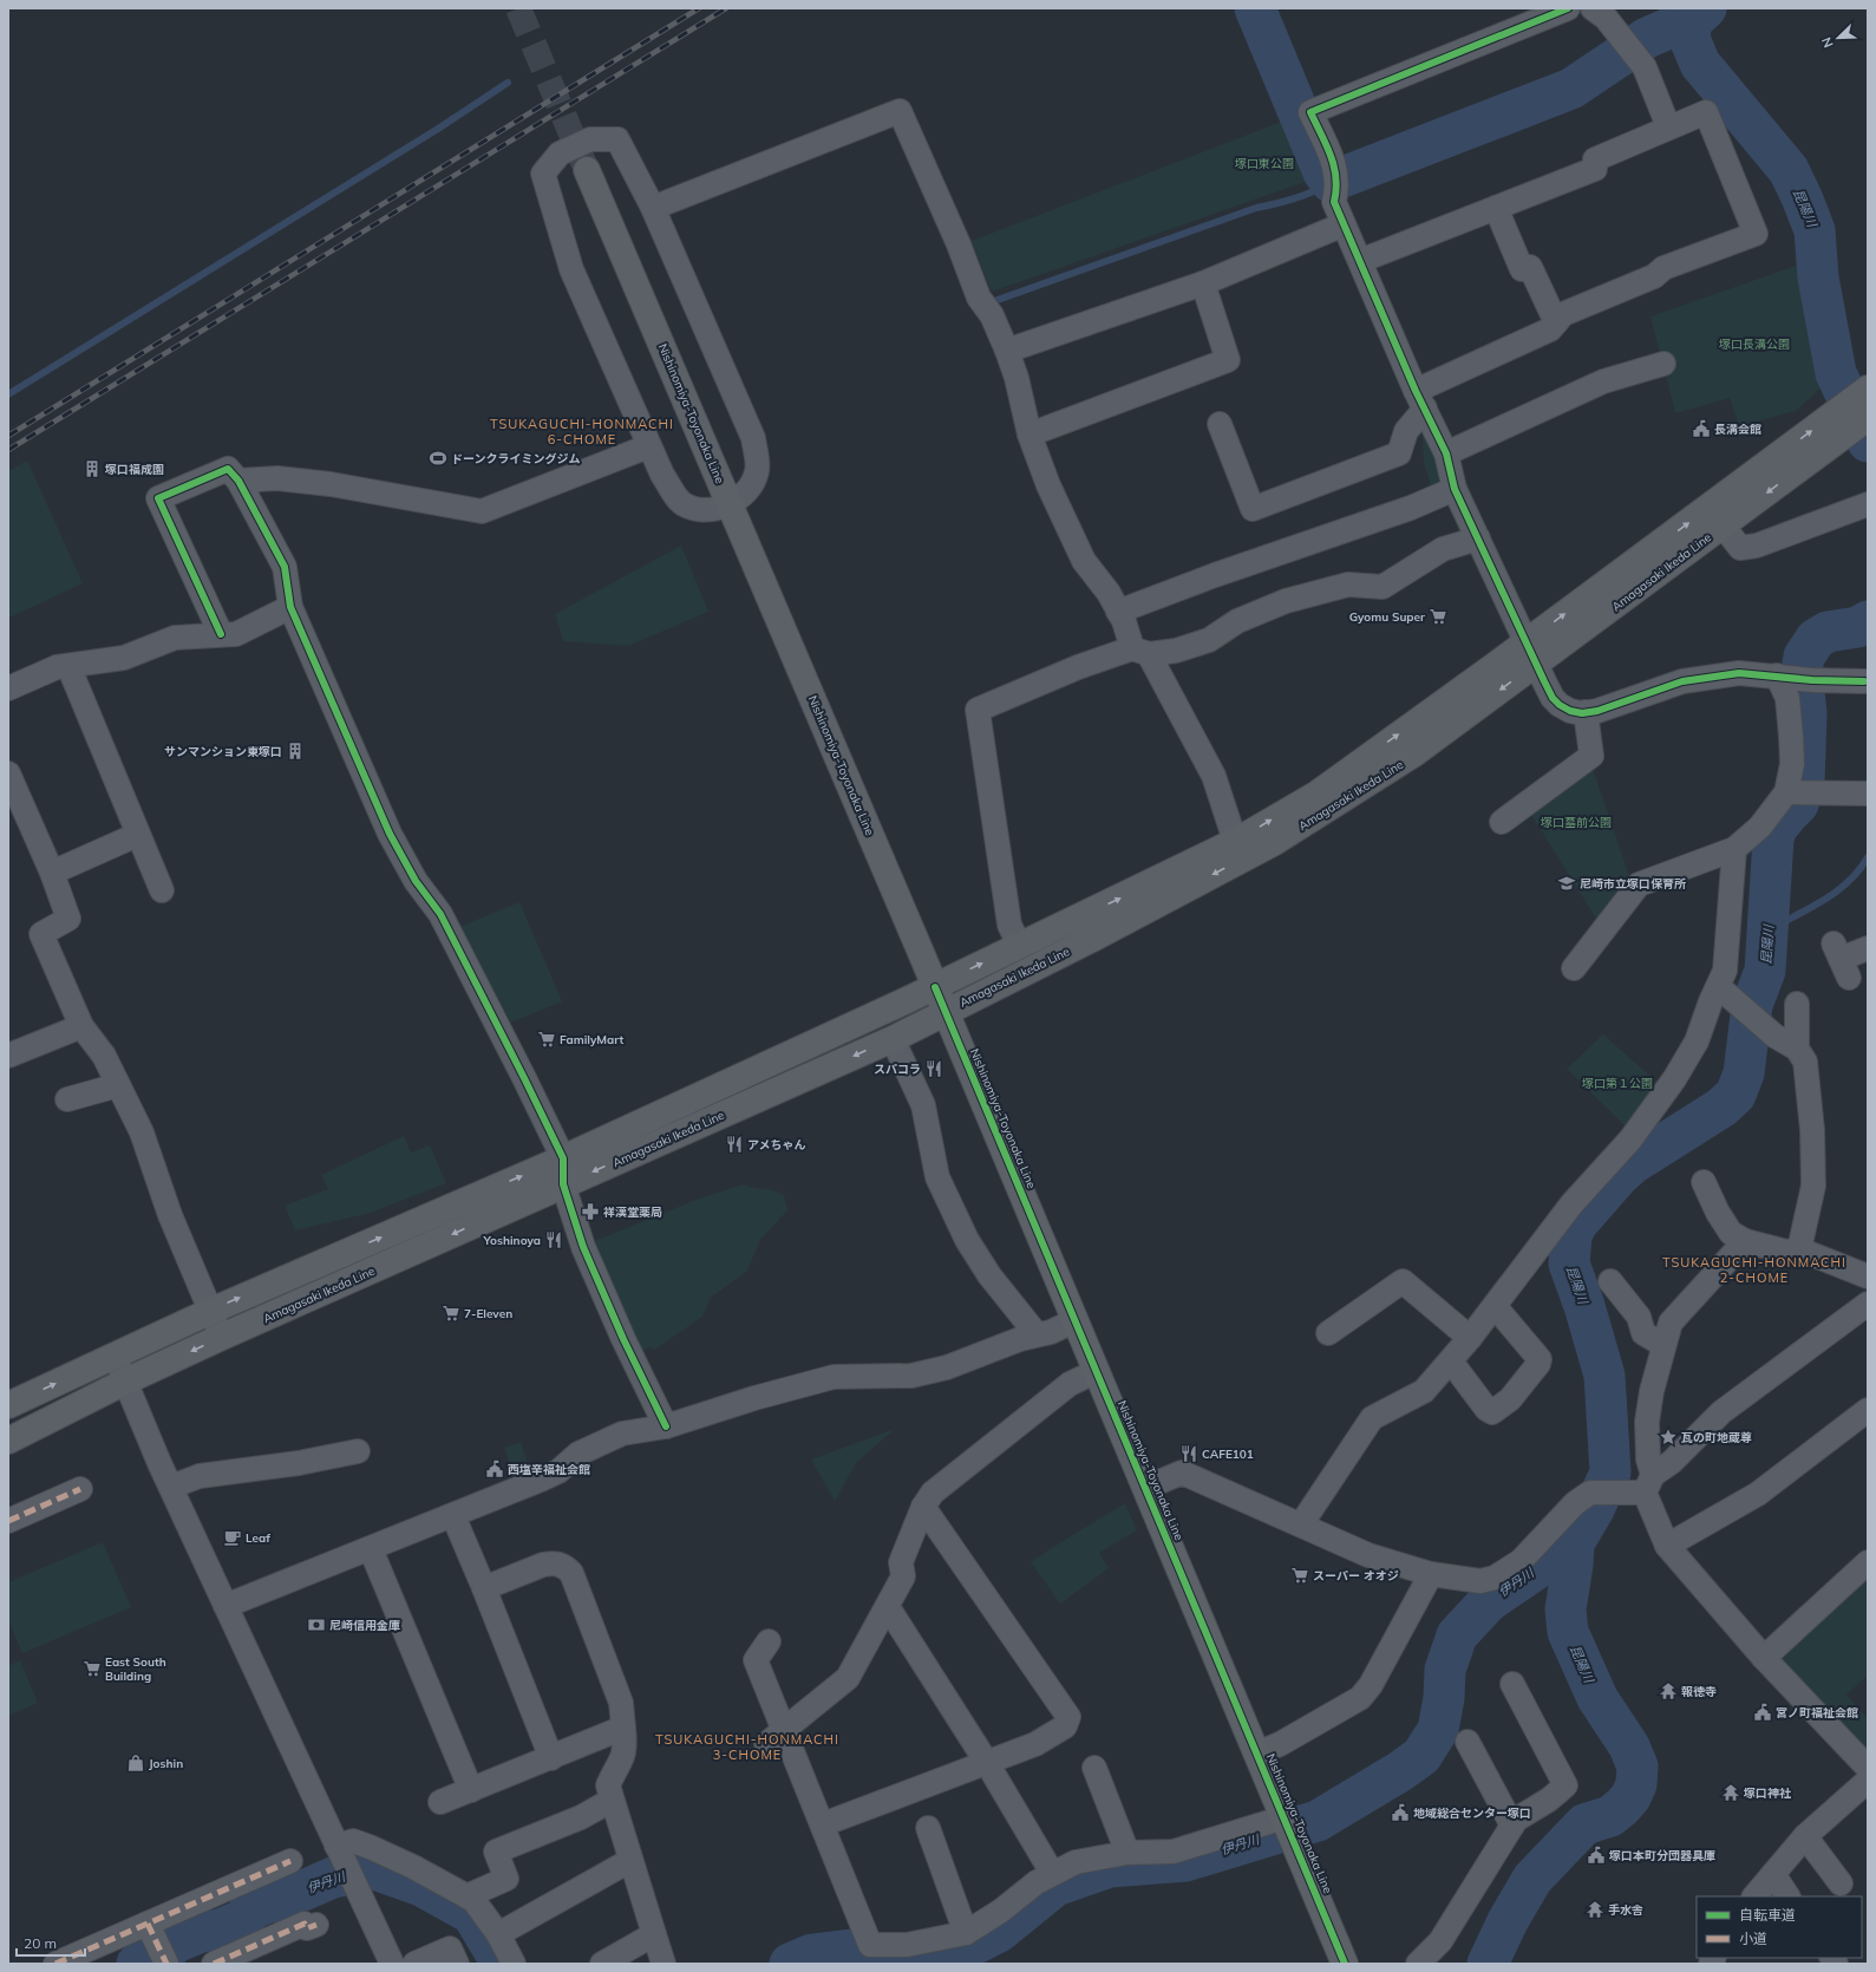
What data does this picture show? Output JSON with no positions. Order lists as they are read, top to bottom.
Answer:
{
  "streets": {
    "main road": ["Nishinomiya-Toyonaka Line", "Amagasaki Ikeda Line"]
  },
  "crossings": [
    ["Nishinomiya-Toyonaka Line", "Amagasaki Ikeda Line"]
  ],
  "districts": ["TSUKAGUCHI-HONMACHI 6-CHOME", "TSUKAGUCHI-HONMACHI 2-CHOME", "TSUKAGUCHI-HONMACHI 3-CHOME"],
  "water": ["昆陽川", "伊丹川"],
  "parks": [
    "塚口東公園",
    "塚口長溝公園",
    "塚口墓前公園",
    "塚口第１公園"
  ],
  "places": {
    "public building": [
      "長溝会館",
      "西塩辛福祉会館",
      "宮ノ町福祉会館",
      "地域総合センター塚口",
      "塚口本町分団器具庫"
    ],
    "sports": ["ドーンクライミングジム"],
    "building": ["塚口福成園", "サンマンション東塚口"],
    "supermarket": [
      "Gyomu Super",
      "FamilyMart",
      "7-Eleven",
      "スーパー オオジ",
      "East South Building"
    ],
    "school or university": ["尼崎市立塚口保育所"],
    "restaurant": [
      "スパコラ",
      "アメちゃん",
      "Yoshinoya",
      "CAFE101"
    ],
    "pharmacy": ["祥漢堂薬局"],
    "place": ["瓦の町地蔵尊"],
    "cafe": ["Leaf"],
    "bank": ["尼崎信用金庫"],
    "temple": ["報徳寺", "塚口神社", "手水舎"],
    "shop": ["Joshin"]
  },
  "legend": ["自転車道", "小道"],
  "scale_bar": "20 m",
  "north": "bottom left"
}
